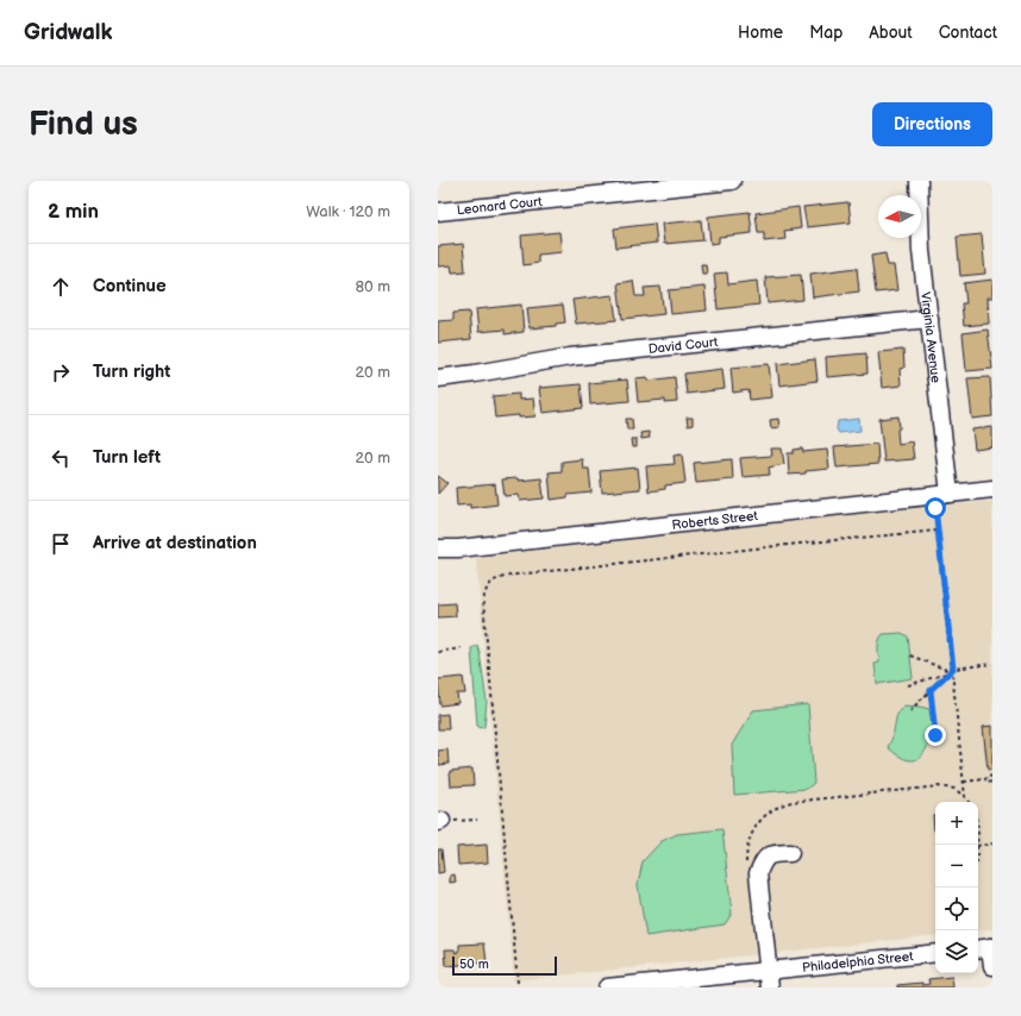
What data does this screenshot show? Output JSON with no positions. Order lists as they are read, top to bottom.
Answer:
{
  "streets": {
    "street": [
      "Leonard Court",
      "Virginia Avenue",
      "David Court",
      "Roberts Street",
      "Philadelphia Street"
    ]
  },
  "crossings": [
    ["Virginia Avenue", "David Court"],
    ["Virginia Avenue", "Roberts Street"]
  ],
  "scale_bar": "50 m",
  "north": "left",
  "page": {
    "header": "Gridwalk",
    "nav": [
      "Home",
      "Map",
      "About",
      "Contact"
    ],
    "buttons": "Directions",
    "title": "Find us",
    "heading": ["2 min", "Walk · 120 m"],
    "list": [
      ["Continue", "80 m"],
      ["Turn right", "20 m"],
      ["Turn left", "20 m"],
      "Arrive at destination"
    ],
    "map_buttons": ["+", "−"],
    "scale": "50 m"
  }
}
